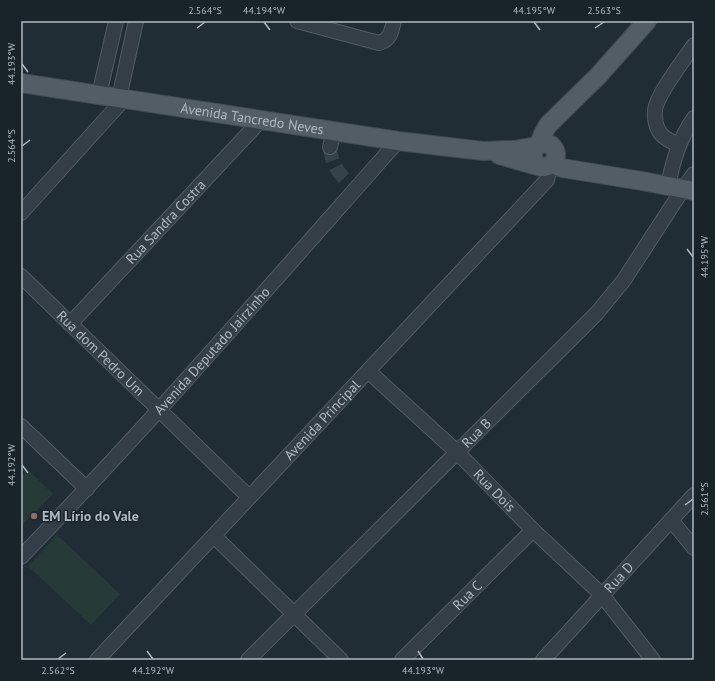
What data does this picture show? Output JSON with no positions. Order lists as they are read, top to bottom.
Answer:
{
  "streets": {
    "main road": ["Avenida Tancredo Neves"],
    "street": [
      "Rua Sandra Costra",
      "Avenida Deputado Jairzinho",
      "Rua dom Pedro Um",
      "Avenida Principal",
      "Rua B",
      "Rua Dois",
      "Rua D",
      "Rua C"
    ]
  },
  "crossings": [
    ["Avenida Tancredo Neves", "Rua Sandra Costra"],
    ["Avenida Tancredo Neves", "Avenida Deputado Jairzinho"],
    ["Avenida Tancredo Neves", "Avenida Principal"],
    ["Avenida Tancredo Neves", "Rua B"],
    ["Rua Sandra Costra", "Rua dom Pedro Um"],
    ["Avenida Deputado Jairzinho", "Rua dom Pedro Um"],
    ["Rua dom Pedro Um", "Avenida Principal"],
    ["Avenida Principal", "Rua Dois"],
    ["Rua B", "Rua Dois"],
    ["Rua Dois", "Rua D"],
    ["Rua Dois", "Rua C"]
  ],
  "places": ["EM Lírio do Vale"],
  "coordinates": [
    "2.564°S",
    "44.194°W",
    "44.195°W",
    "2.563°S",
    "44.193°W",
    "44.192°W",
    "2.561°S",
    "2.562°S"
  ]
}
